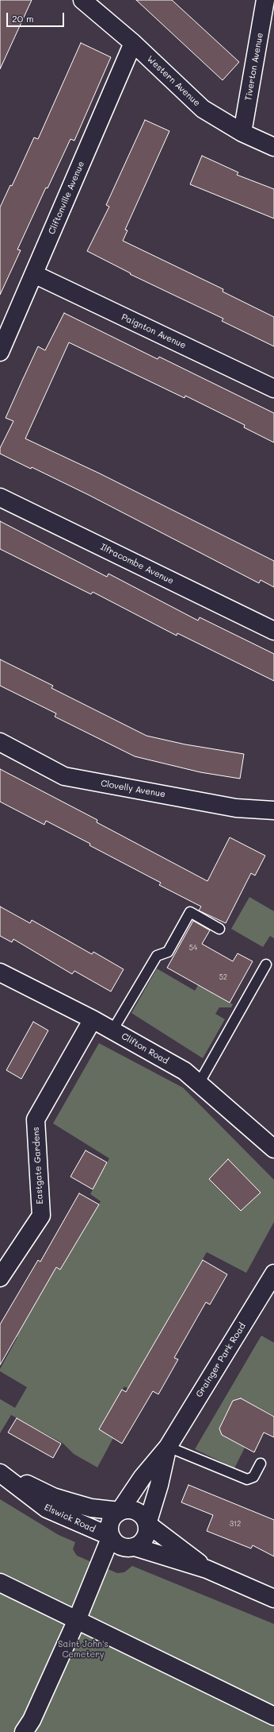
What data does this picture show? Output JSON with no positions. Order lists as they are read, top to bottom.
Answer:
{
  "streets": {
    "street": [
      "Tiverton Avenue",
      "Western Avenue",
      "Cliftonville Avenue",
      "Paignton Avenue",
      "Ilfracombe Avenue",
      "Clovelly Avenue",
      "Clifton Road",
      "Eastgate Gardens",
      "Grainger Park Road",
      "Elswick Road"
    ]
  },
  "crossings": [
    ["Tiverton Avenue", "Western Avenue"],
    ["Western Avenue", "Cliftonville Avenue"],
    ["Cliftonville Avenue", "Paignton Avenue"],
    ["Clifton Road", "Eastgate Gardens"],
    ["Grainger Park Road", "Elswick Road"]
  ],
  "parks": ["Saint John's Cemetery"],
  "house_numbers": ["54", "52", "312"],
  "scale_bar": "20 m"
}
